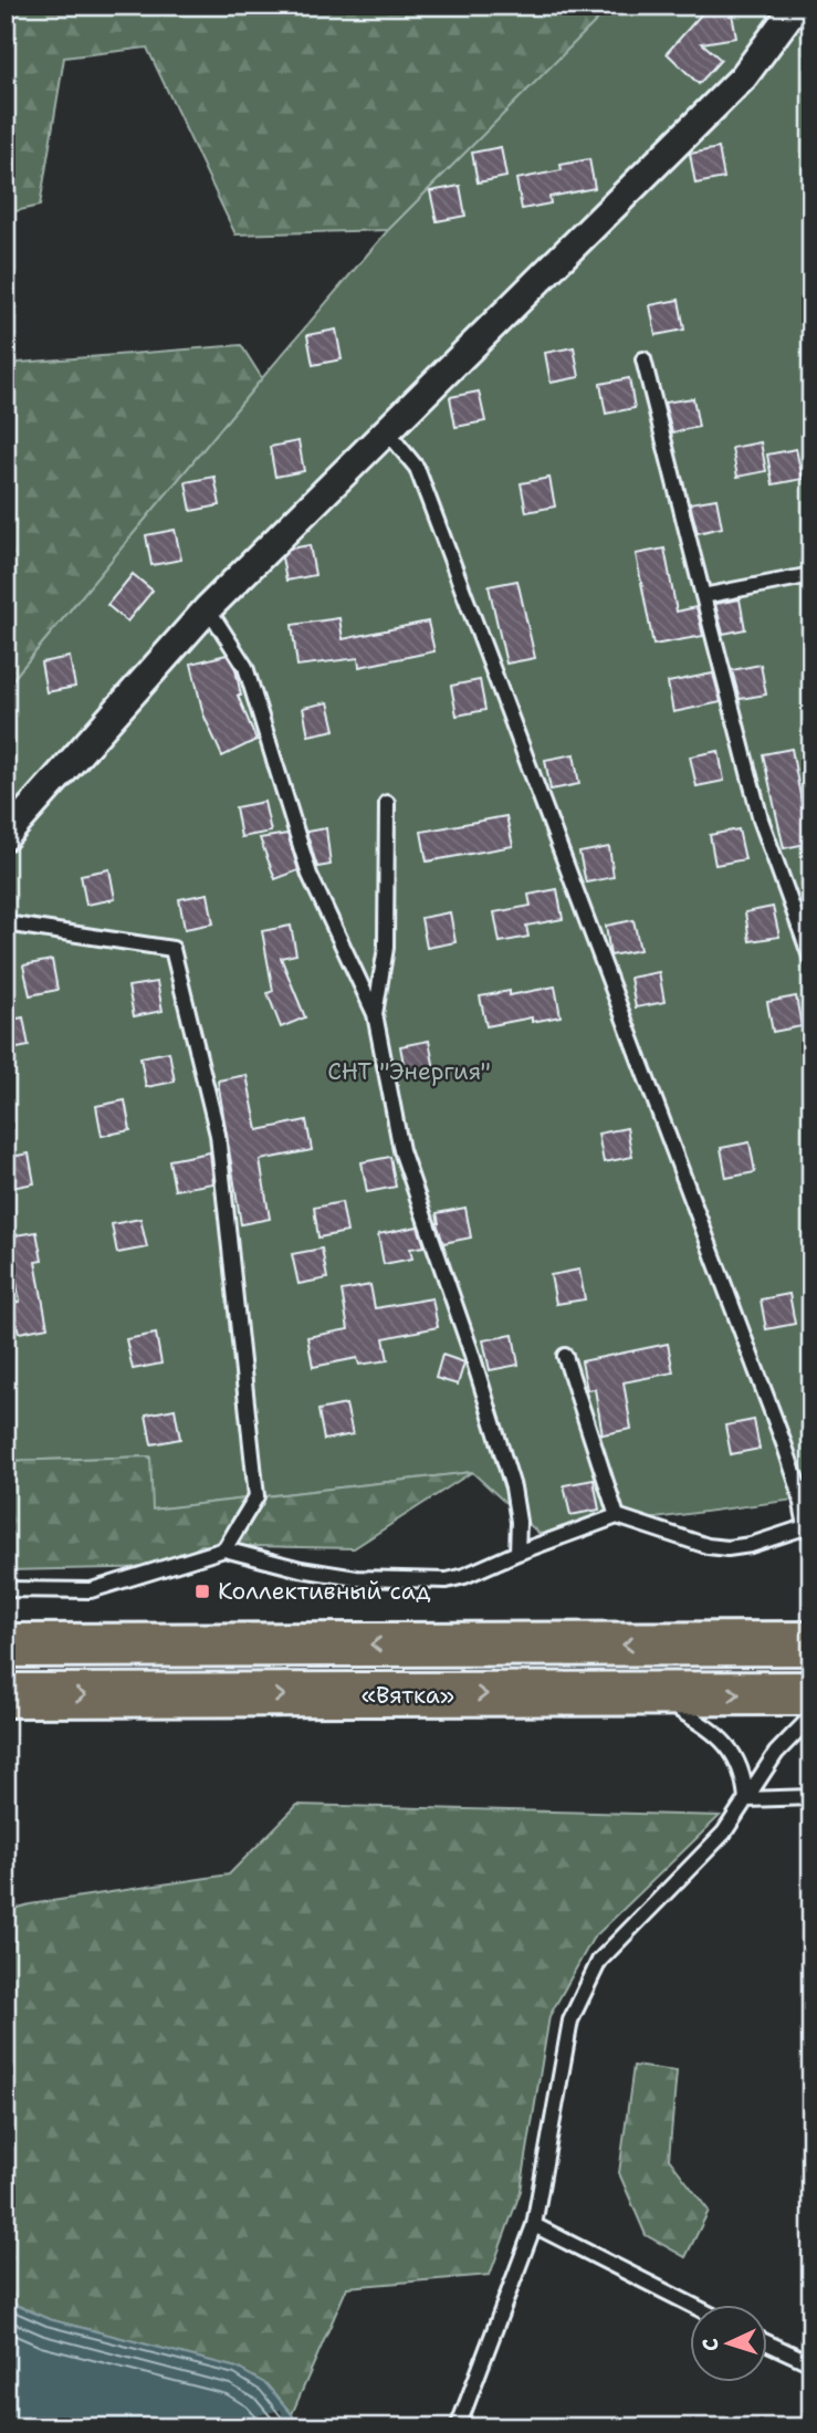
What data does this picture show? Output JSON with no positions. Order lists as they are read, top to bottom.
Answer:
{
  "streets": {
    "highway": ["«Вятка»"]
  },
  "parks": ["СНТ \"Энергия\""],
  "places": {
    "transit": ["Коллективный сад"]
  },
  "north": "left"
}
